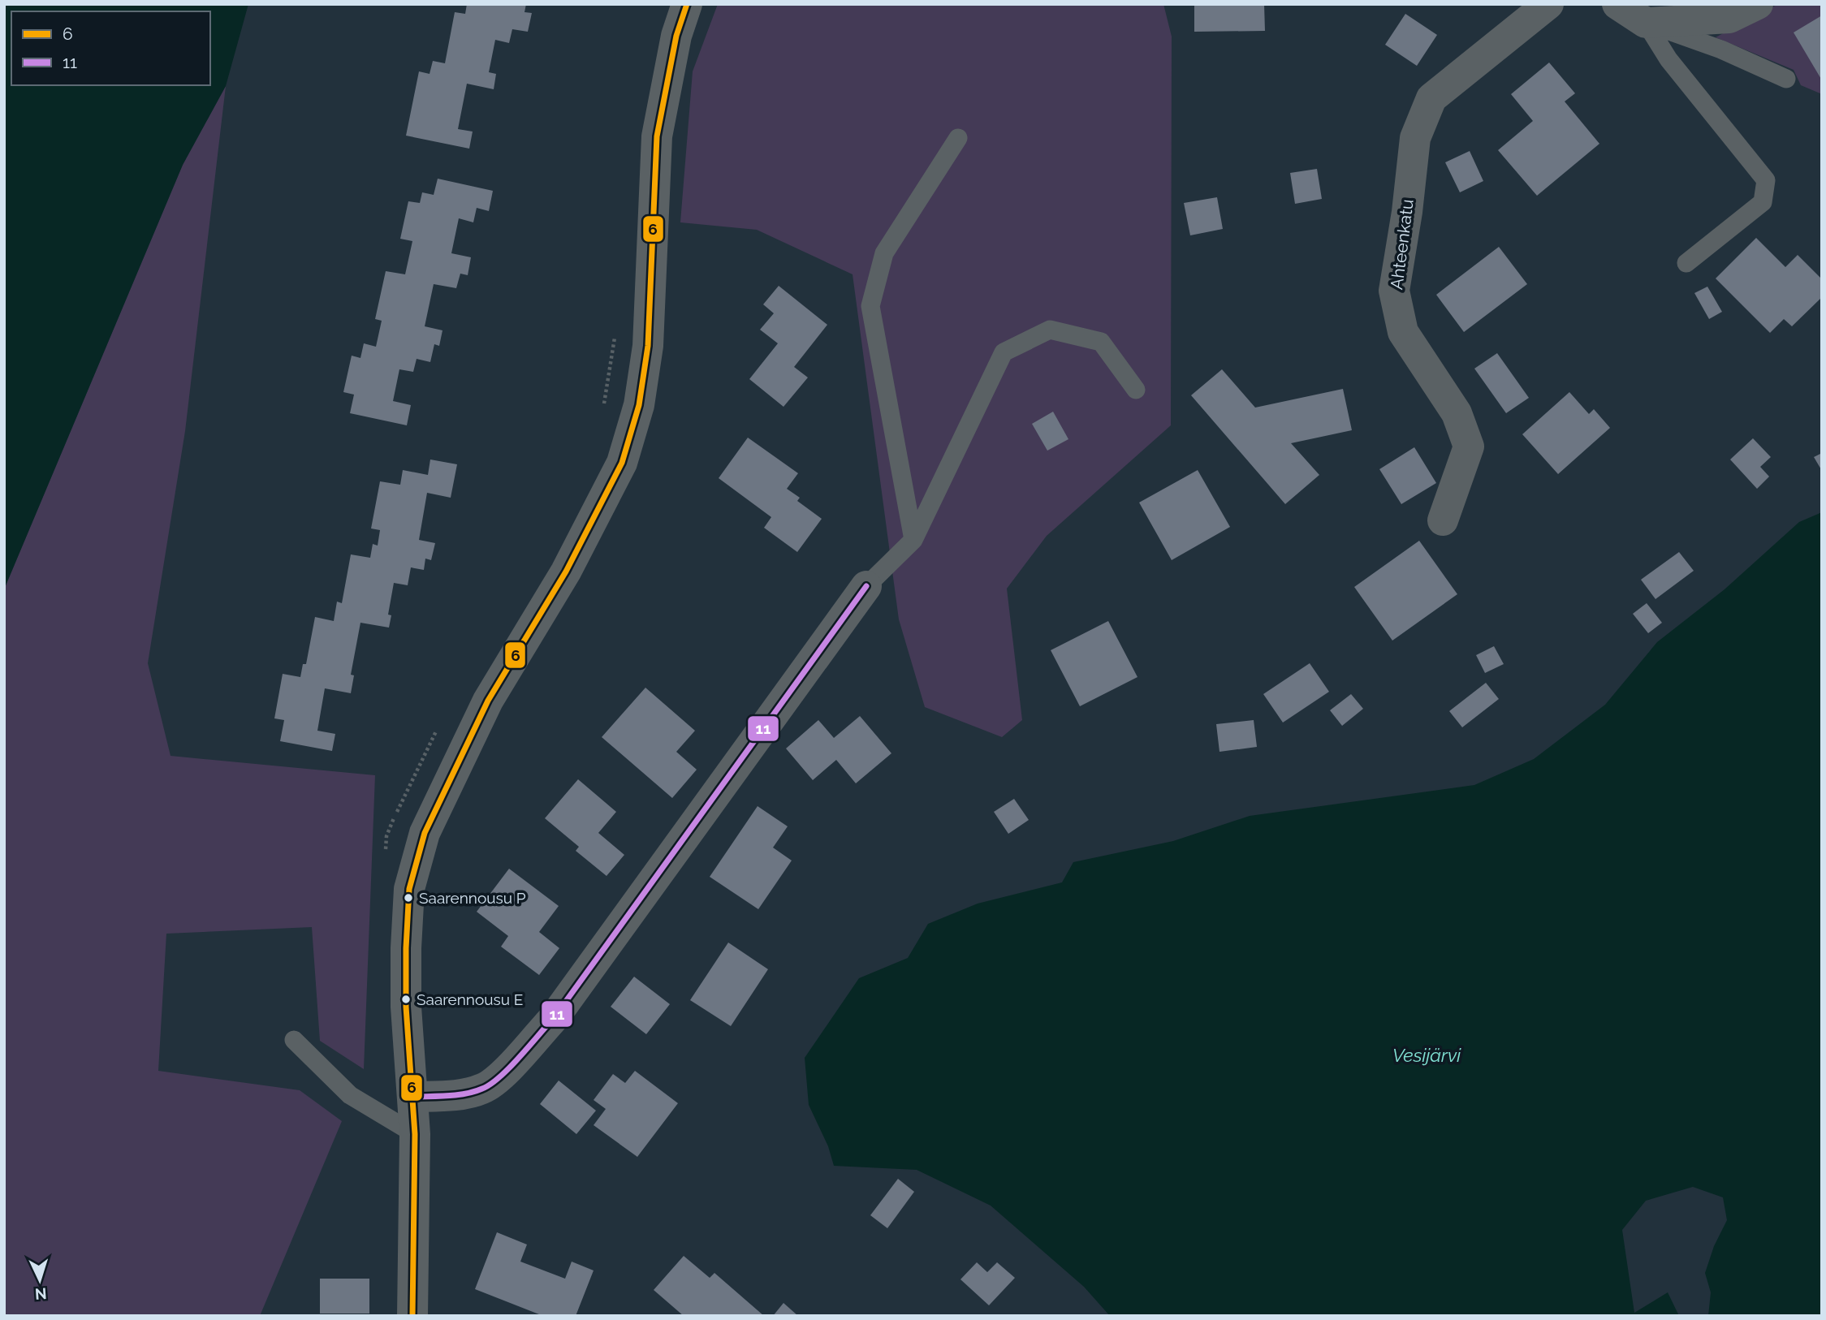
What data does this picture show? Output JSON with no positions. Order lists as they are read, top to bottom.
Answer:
{
  "streets": {
    "street": ["Ahteenkatu"]
  },
  "water": ["Vesijärvi"],
  "places": ["Saarennousu P", "Saarennousu E"],
  "lines": ["transit line 6", "transit line 11"],
  "legend": ["6", "11"],
  "north": "bottom"
}
